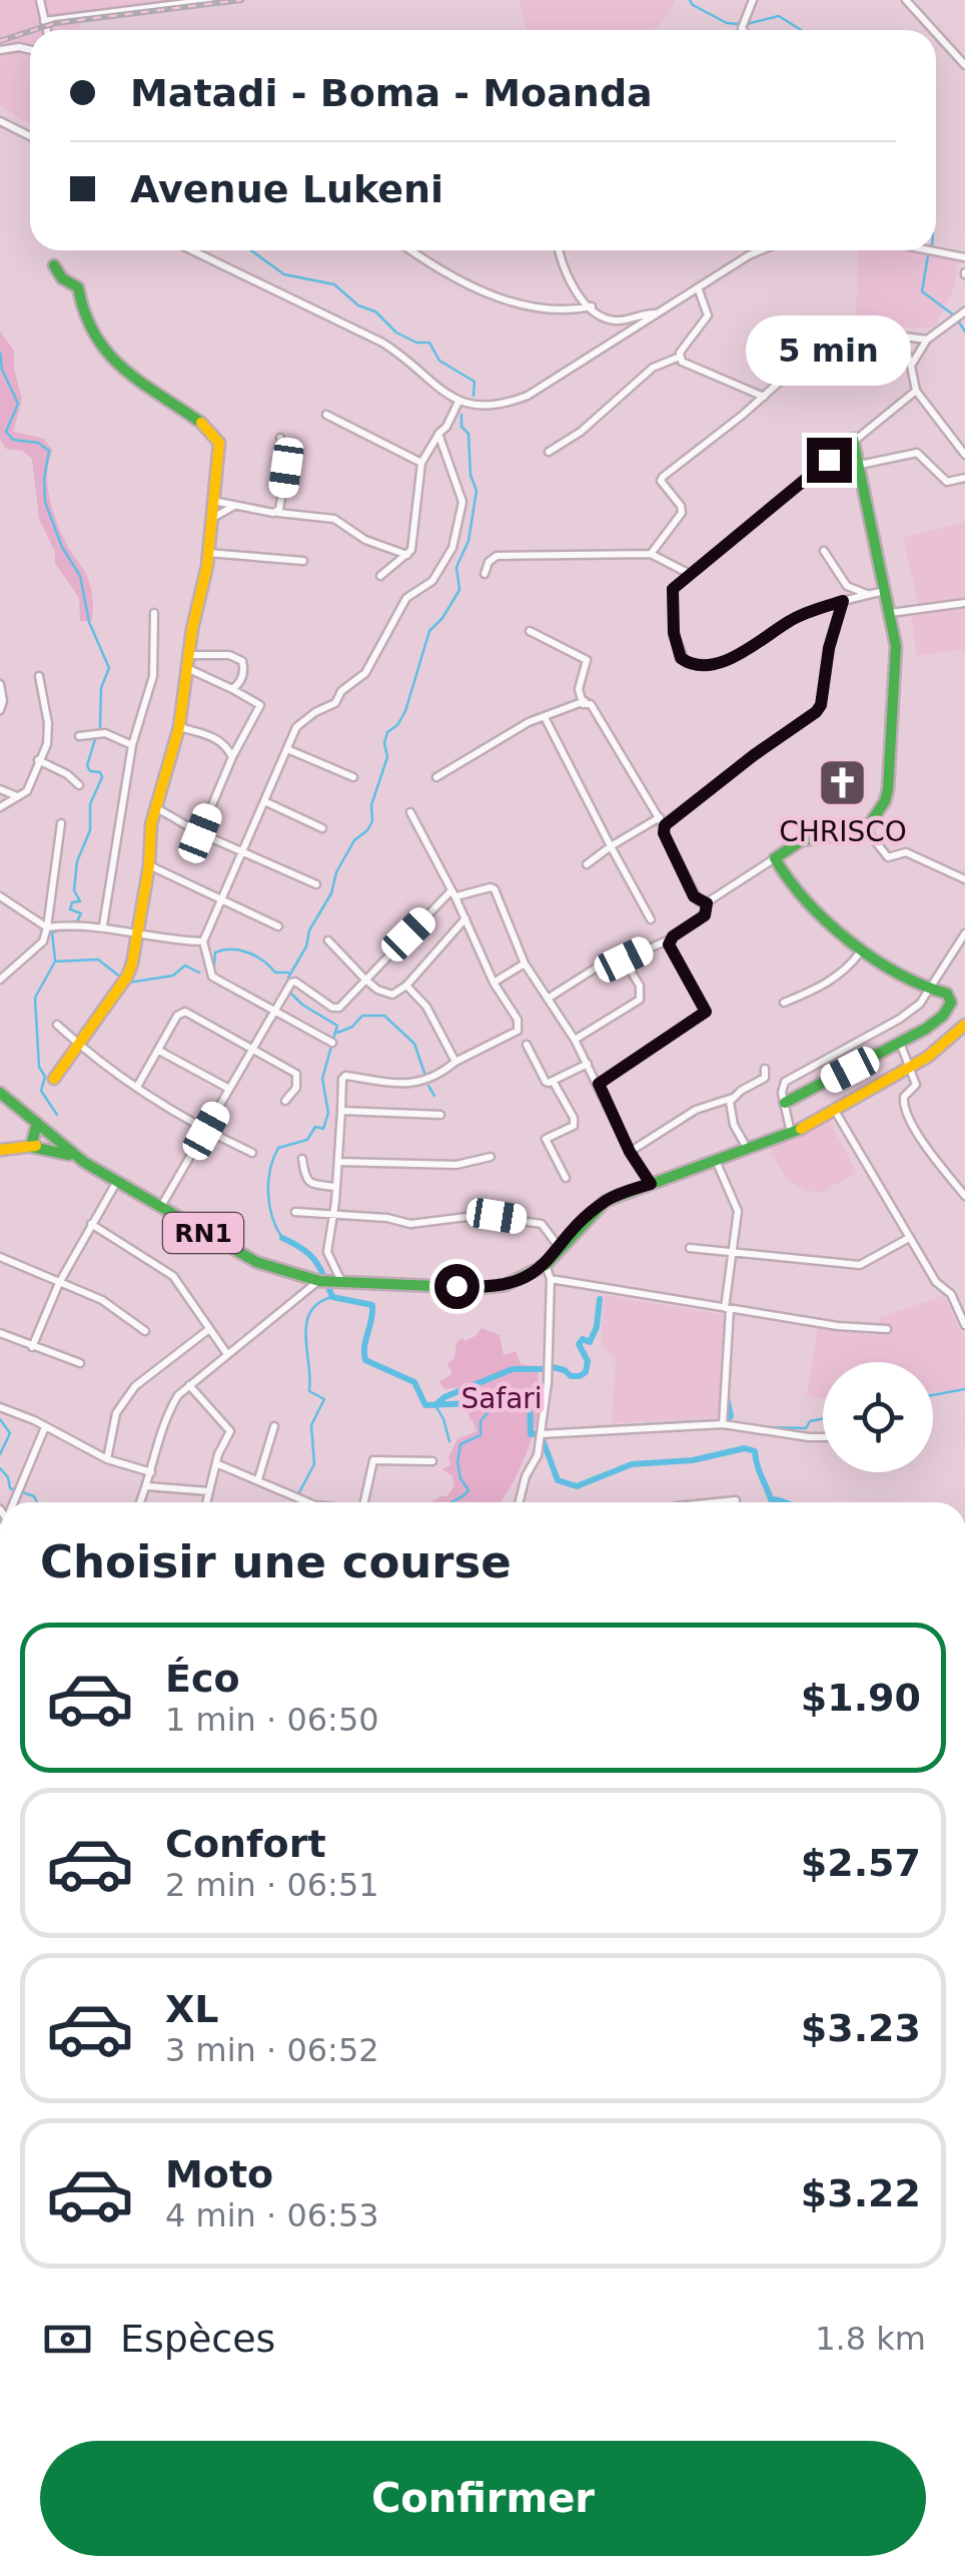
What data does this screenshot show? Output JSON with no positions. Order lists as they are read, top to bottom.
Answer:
{
  "streets": {
    "main road": ["RN1"]
  },
  "parks": ["Safari"],
  "places": {
    "church": ["CHRISCO"]
  },
  "page": {
    "banner": ["Matadi - Boma - Moanda", "Avenue Lukeni"],
    "bubble": "5 min",
    "heading": "Choisir une course",
    "list": [
      {
        "name": "Éco",
        "note": "1 min · 06:50",
        "value": "$1.90"
      },
      {
        "name": "Confort",
        "note": "2 min · 06:51",
        "value": "$2.57"
      },
      {
        "name": "XL",
        "note": "3 min · 06:52",
        "value": "$3.23"
      },
      {
        "name": "Moto",
        "note": "4 min · 06:53",
        "value": "$3.22"
      }
    ],
    "pay": ["Espèces", "1.8 km"],
    "buttons": "Confirmer"
  }
}
